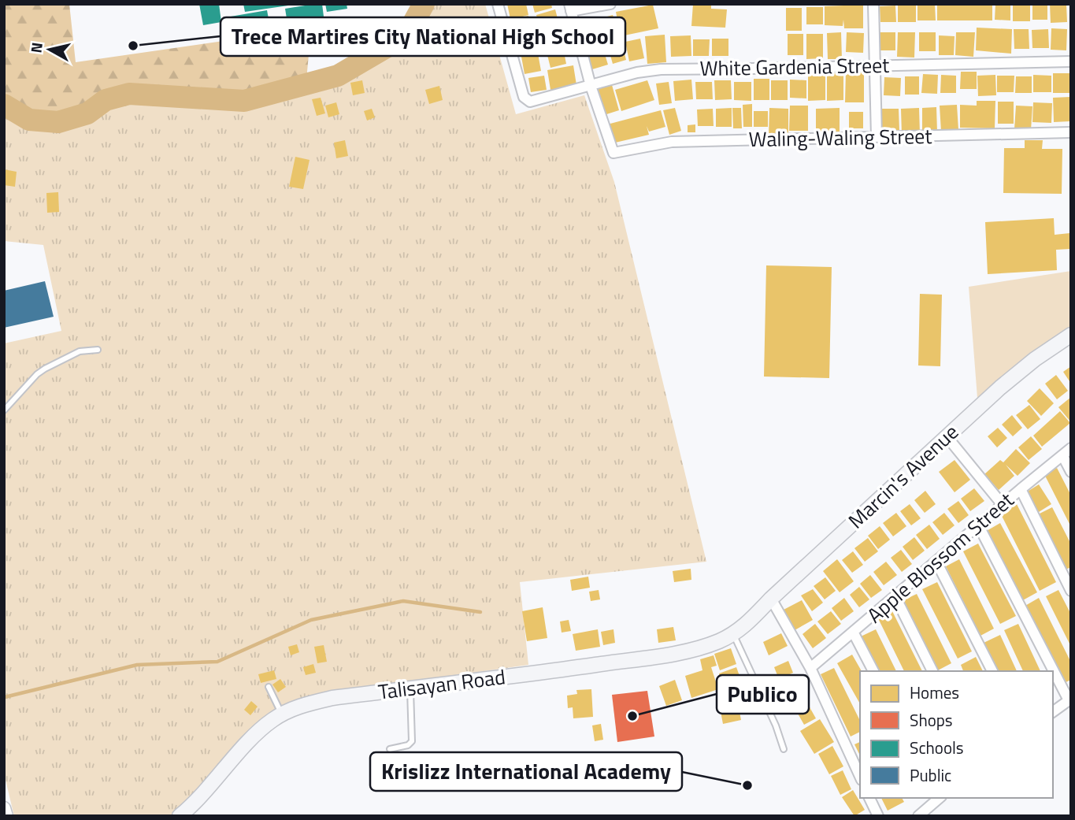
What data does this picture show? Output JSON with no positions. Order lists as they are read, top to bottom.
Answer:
{
  "streets": {
    "main road": ["Marcin's Avenue", "Talisayan Road"],
    "street": ["White Gardenia Street", "Waling-Waling Street", "Apple Blossom Street"]
  },
  "crossings": [
    ["White Gardenia Street", "Waling-Waling Street"],
    ["Marcin's Avenue", "Talisayan Road"]
  ],
  "places": ["Trece Martires City National High School", "Publico", "Krislizz International Academy"],
  "legend": [
    "Homes",
    "Shops",
    "Schools",
    "Public"
  ],
  "north": "left"
}
